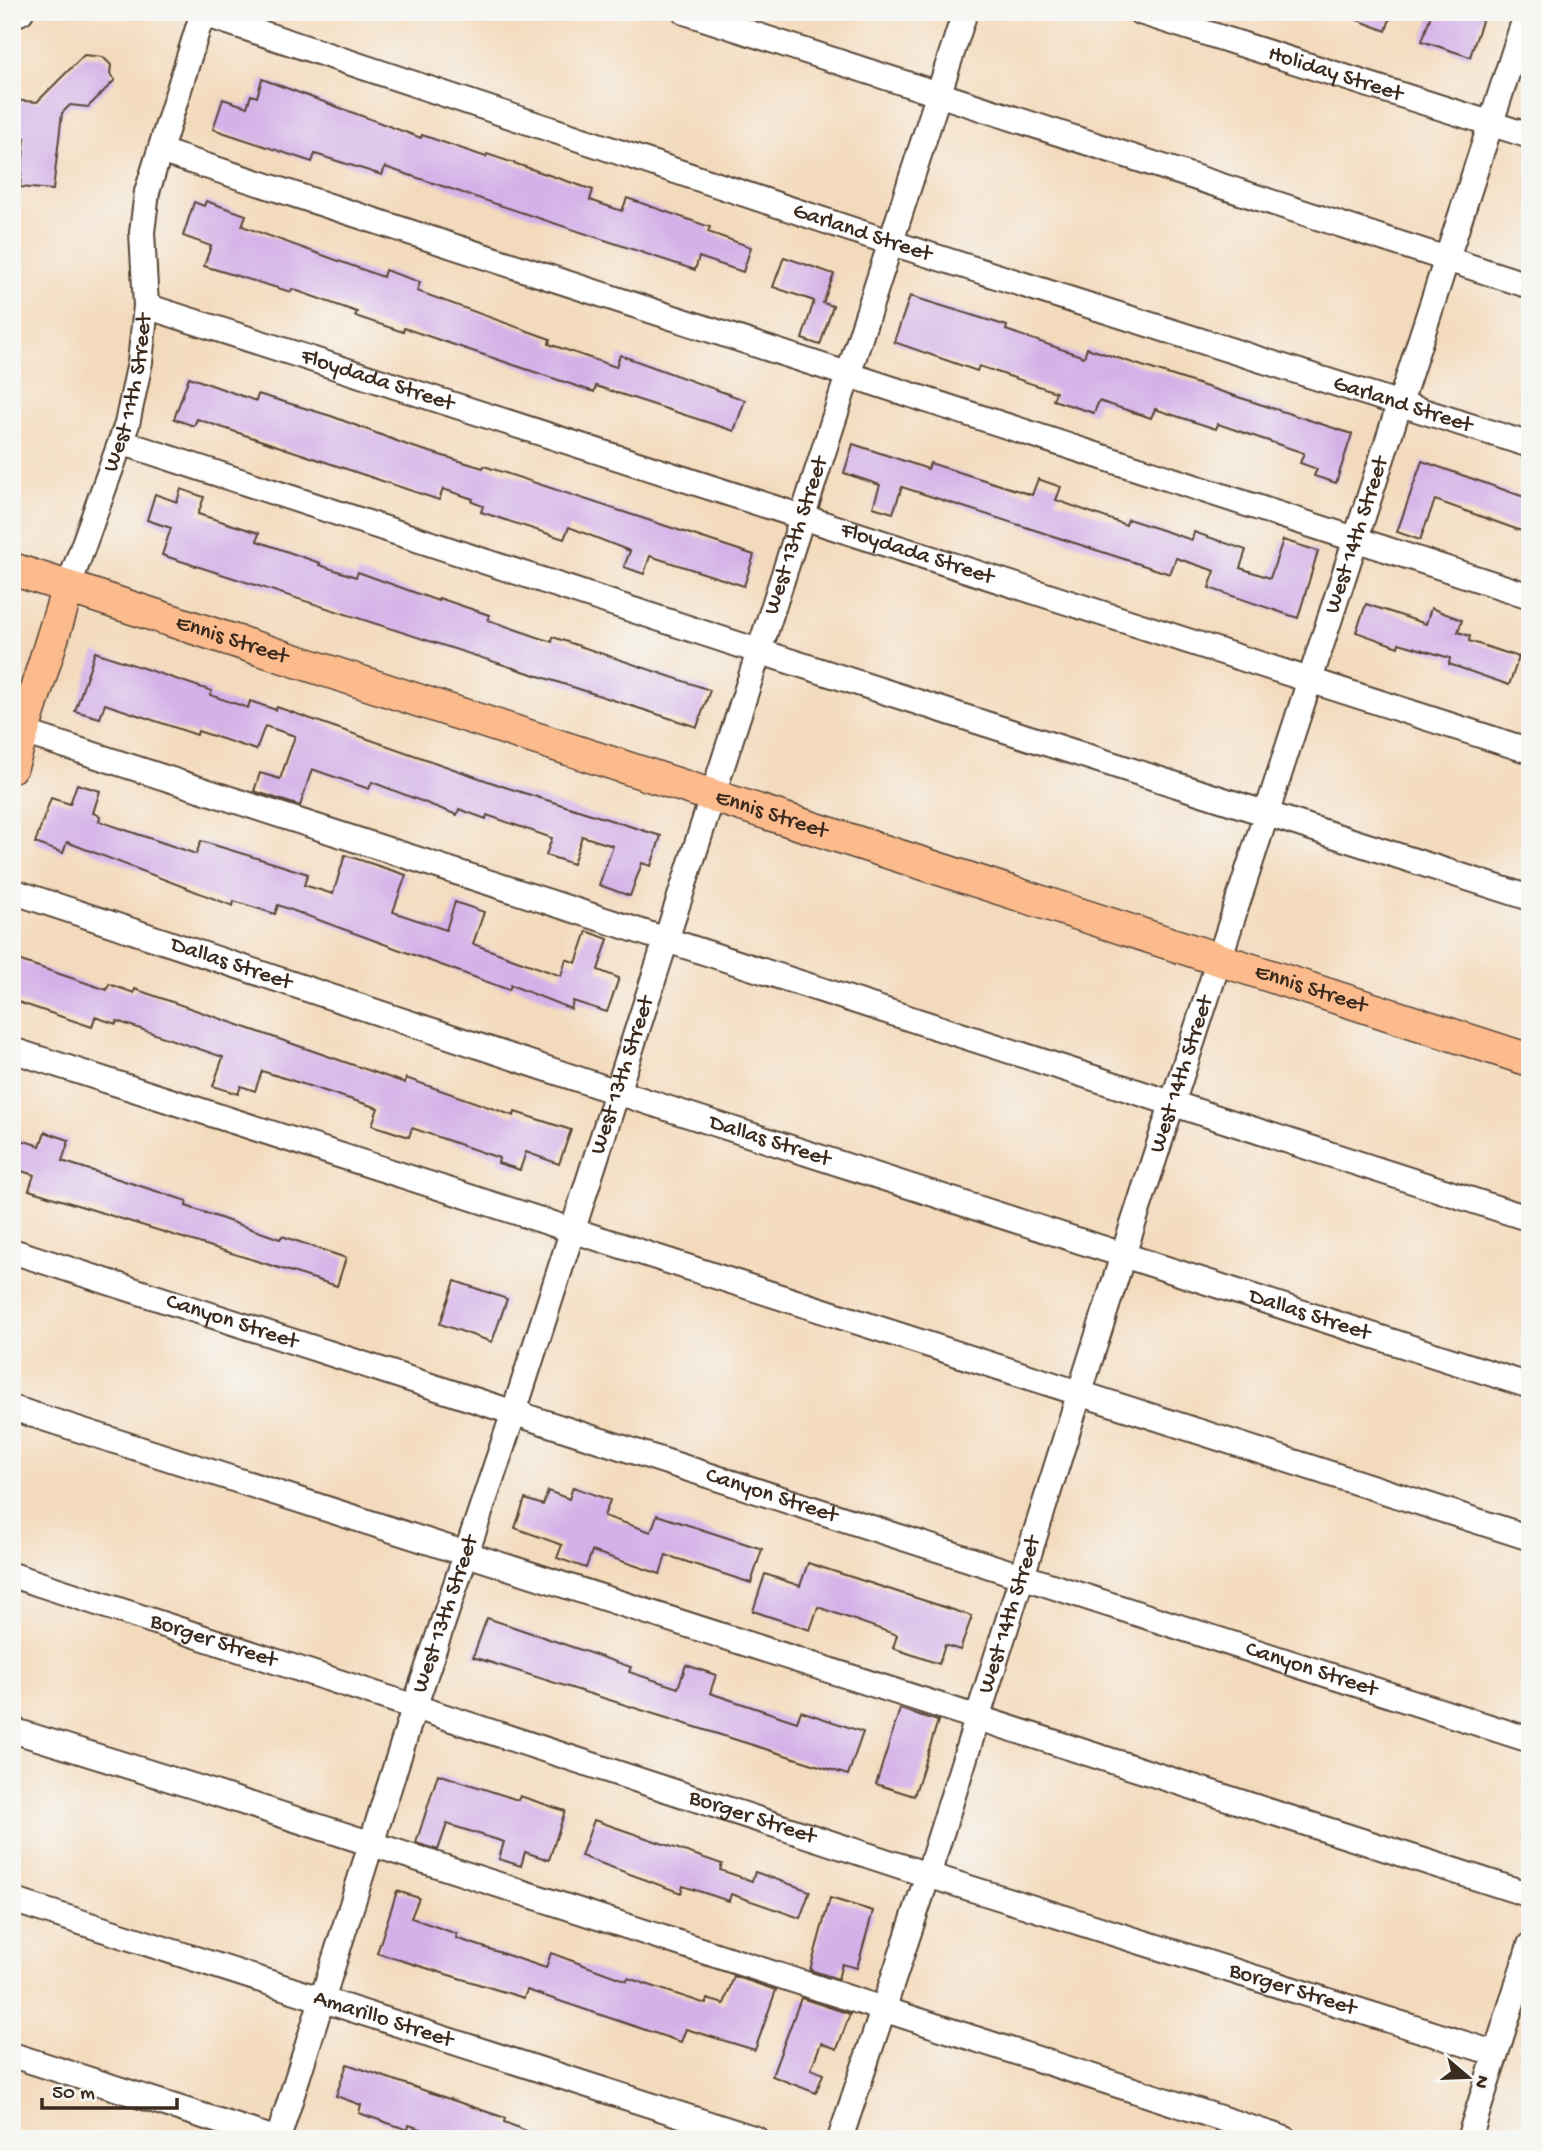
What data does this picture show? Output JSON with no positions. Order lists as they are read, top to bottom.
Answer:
{
  "streets": {
    "main road": ["West 11th Street", "Ennis Street"],
    "street": [
      "Holiday Street",
      "Garland Street",
      "Floydada Street",
      "West 14th Street",
      "West 13th Street",
      "Dallas Street",
      "Canyon Street",
      "Borger Street",
      "Amarillo Street"
    ]
  },
  "crossings": [
    ["Holiday Street", "West 14th Street"],
    ["Garland Street", "West 11th Street"],
    ["Garland Street", "West 14th Street"],
    ["Garland Street", "West 13th Street"],
    ["Floydada Street", "West 11th Street"],
    ["Floydada Street", "West 14th Street"],
    ["Floydada Street", "West 13th Street"],
    ["West 11th Street", "Ennis Street"],
    ["West 14th Street", "Ennis Street"],
    ["West 14th Street", "Dallas Street"],
    ["West 14th Street", "Canyon Street"],
    ["West 14th Street", "Borger Street"],
    ["West 13th Street", "Ennis Street"],
    ["West 13th Street", "Dallas Street"],
    ["West 13th Street", "Canyon Street"],
    ["West 13th Street", "Borger Street"],
    ["West 13th Street", "Amarillo Street"]
  ],
  "scale_bar": "50 m",
  "north": "right"
}
